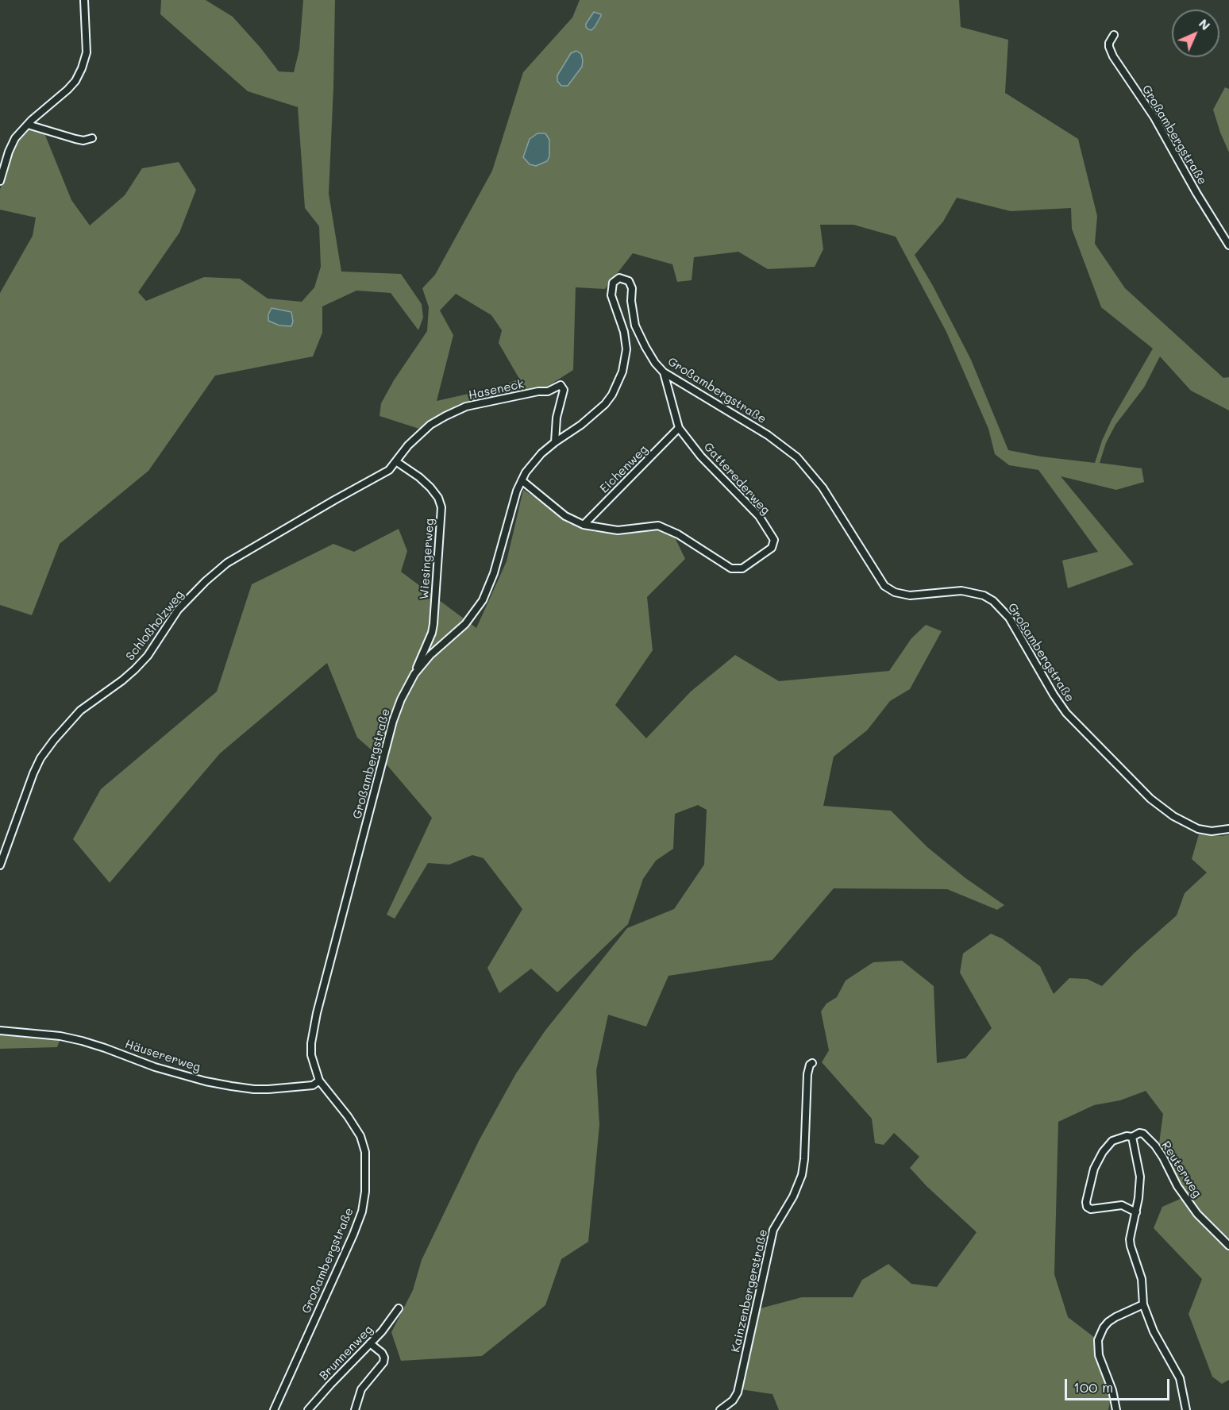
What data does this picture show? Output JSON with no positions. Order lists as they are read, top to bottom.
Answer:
{
  "streets": {
    "street": [
      "Großambergstraße",
      "Haseneck",
      "Eichenweg",
      "Gatterederweg",
      "Wiesingerweg",
      "Schloßholzweg",
      "Häusererweg",
      "Reuterweg",
      "Kainzenbergerstraße",
      "Brunnenweg"
    ]
  },
  "crossings": [
    ["Großambergstraße", "Haseneck"],
    ["Großambergstraße", "Gatterederweg"],
    ["Großambergstraße", "Wiesingerweg"],
    ["Großambergstraße", "Häusererweg"],
    ["Haseneck", "Wiesingerweg"],
    ["Haseneck", "Schloßholzweg"],
    ["Eichenweg", "Gatterederweg"],
    ["Wiesingerweg", "Schloßholzweg"]
  ],
  "scale_bar": "100 m",
  "north": "top right"
}
